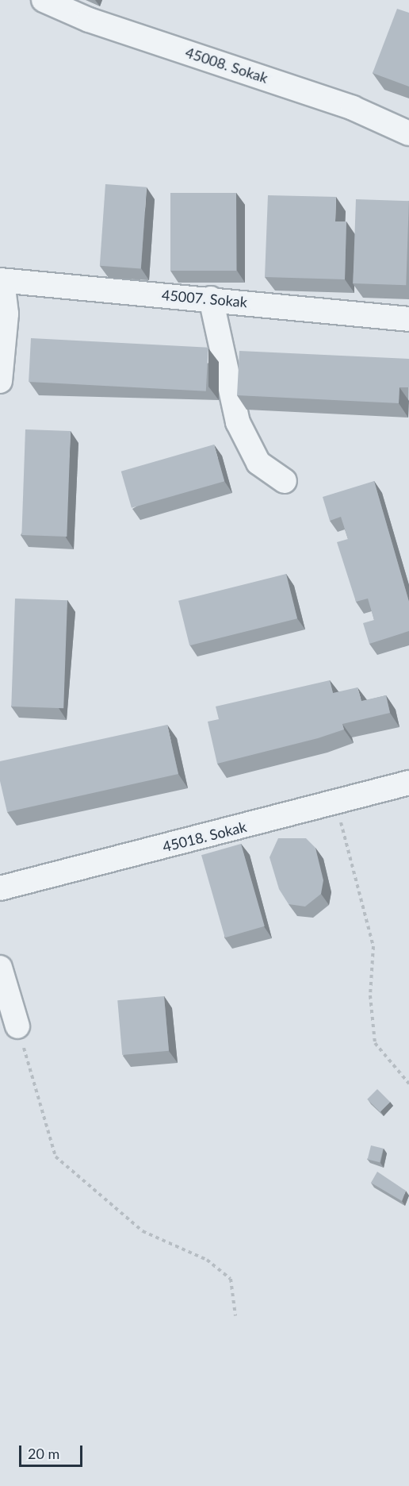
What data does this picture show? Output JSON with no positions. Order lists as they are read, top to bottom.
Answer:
{
  "streets": {
    "street": ["45008. Sokak", "45007. Sokak", "45018. Sokak"]
  },
  "scale_bar": "20 m"
}
